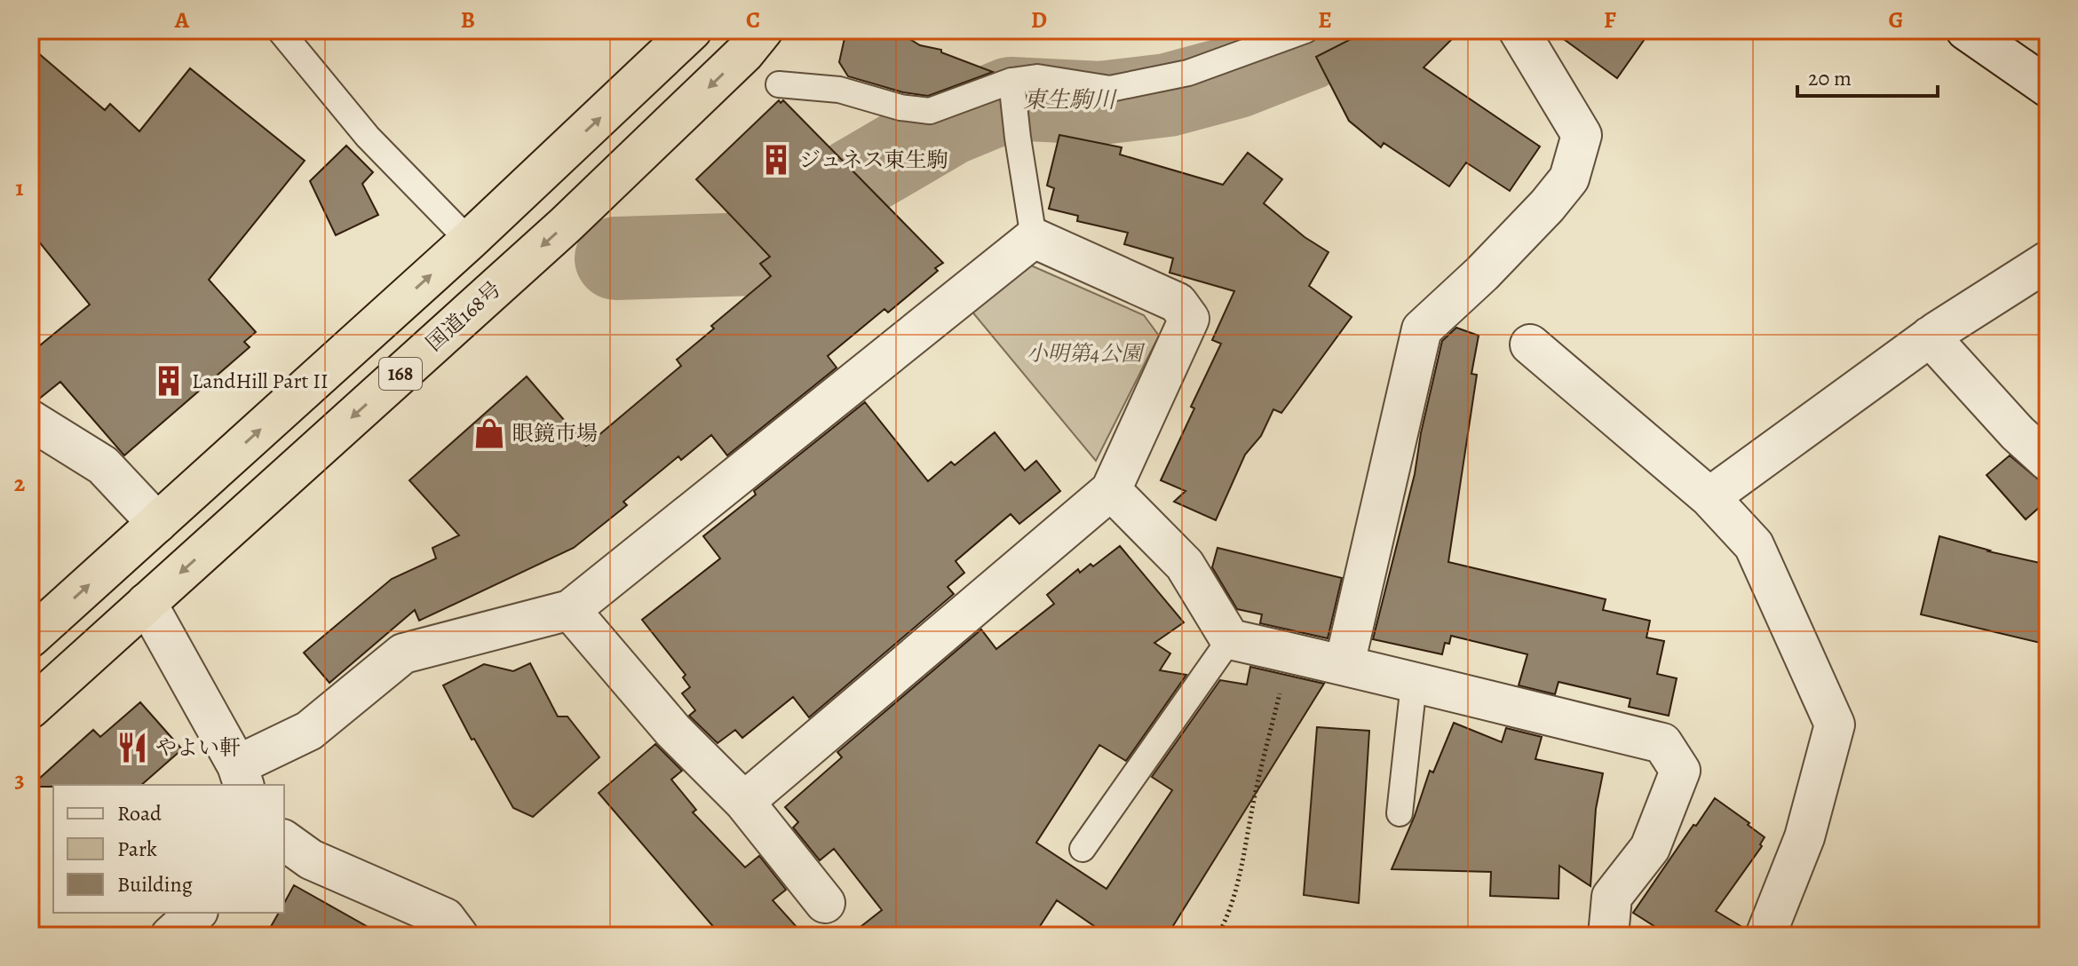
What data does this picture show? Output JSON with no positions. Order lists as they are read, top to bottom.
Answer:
{
  "streets": {
    "highway": ["国道168号", "168"]
  },
  "water": ["東生駒川"],
  "parks": ["小明第4公園"],
  "places": {
    "building": ["ジュネス東生駒", "LandHill Part II"],
    "shop": ["眼鏡市場"],
    "restaurant": ["やよい軒"]
  },
  "legend": ["Road", "Park", "Building"],
  "scale_bar": "20 m",
  "grid": {
    "columns": [
      "A",
      "B",
      "C",
      "D",
      "E",
      "F",
      "G"
    ],
    "rows": ["1", "2", "3"]
  }
}
